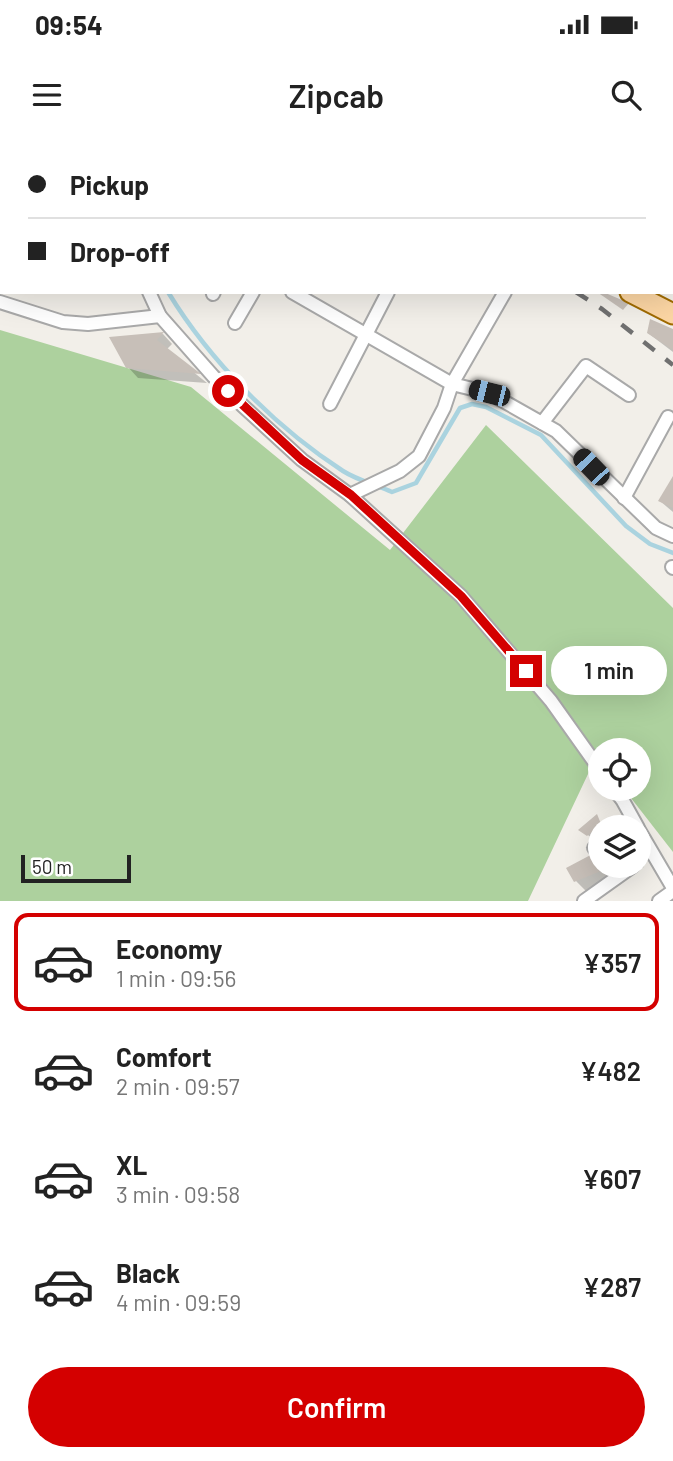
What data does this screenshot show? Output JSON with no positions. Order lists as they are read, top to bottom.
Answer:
{
  "scale_bar": "50 m",
  "page": {
    "status": "09:54",
    "header": "Zipcab",
    "banner": ["Pickup", "Drop-off"],
    "bubble": "1 min",
    "scale": "50 m",
    "list": [
      {
        "name": "Economy",
        "note": "1 min · 09:56",
        "value": "¥357"
      },
      {
        "name": "Comfort",
        "note": "2 min · 09:57",
        "value": "¥482"
      },
      {
        "name": "XL",
        "note": "3 min · 09:58",
        "value": "¥607"
      },
      {
        "name": "Black",
        "note": "4 min · 09:59",
        "value": "¥287"
      }
    ],
    "buttons": "Confirm"
  }
}
